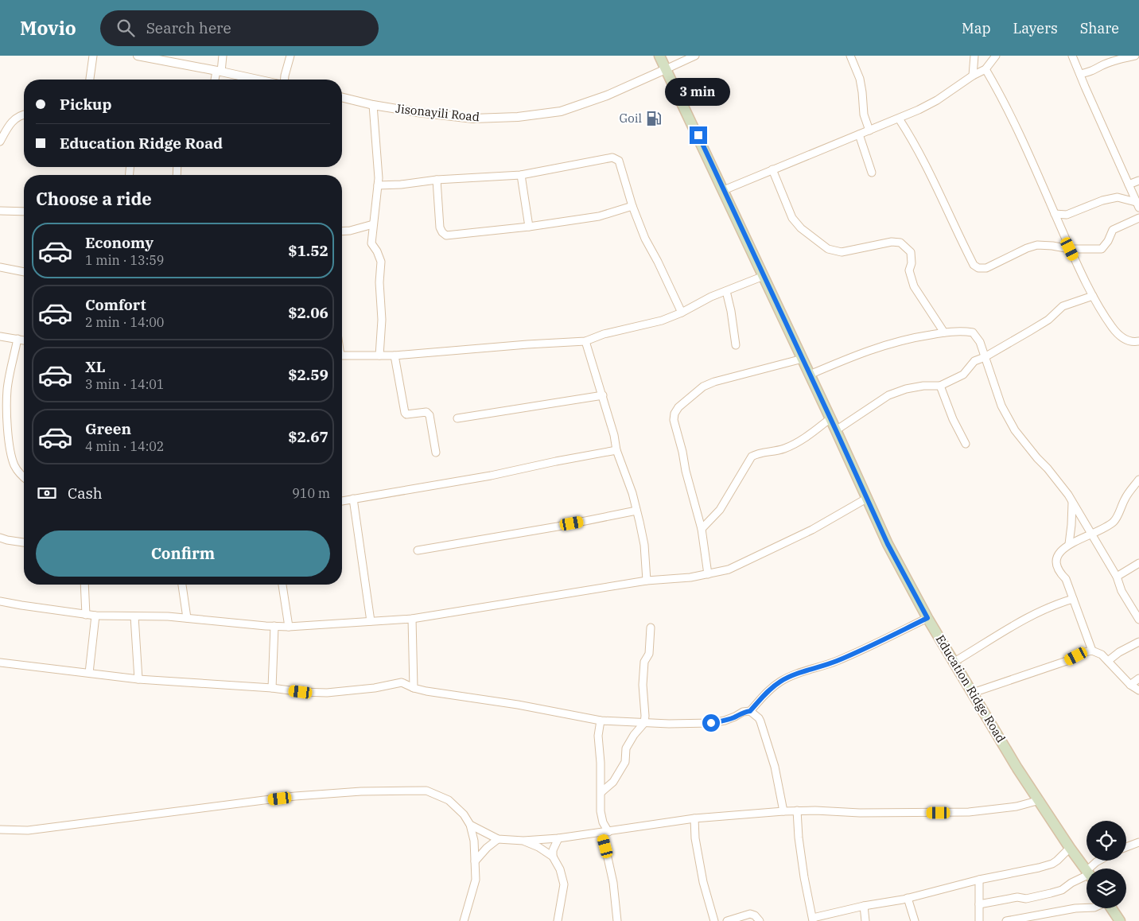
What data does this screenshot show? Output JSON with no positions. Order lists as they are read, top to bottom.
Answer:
{
  "streets": {
    "main road": ["Education Ridge Road"],
    "street": ["Jisonayili Road"]
  },
  "crossings": [
    ["Jisonayili Road", "Education Ridge Road"]
  ],
  "places": {
    "fuel station": ["Goil"]
  },
  "page": {
    "header": "Movio",
    "search": "Search here",
    "nav": ["Map", "Layers", "Share"],
    "bubble": "3 min",
    "banner": ["Pickup", "Education Ridge Road"],
    "heading": "Choose a ride",
    "list": [
      {
        "name": "Economy",
        "note": "1 min · 13:59",
        "value": "$1.52"
      },
      {
        "name": "Comfort",
        "note": "2 min · 14:00",
        "value": "$2.06"
      },
      {
        "name": "XL",
        "note": "3 min · 14:01",
        "value": "$2.59"
      },
      {
        "name": "Green",
        "note": "4 min · 14:02",
        "value": "$2.67"
      }
    ],
    "pay": ["Cash", "910 m"],
    "buttons": "Confirm"
  }
}
